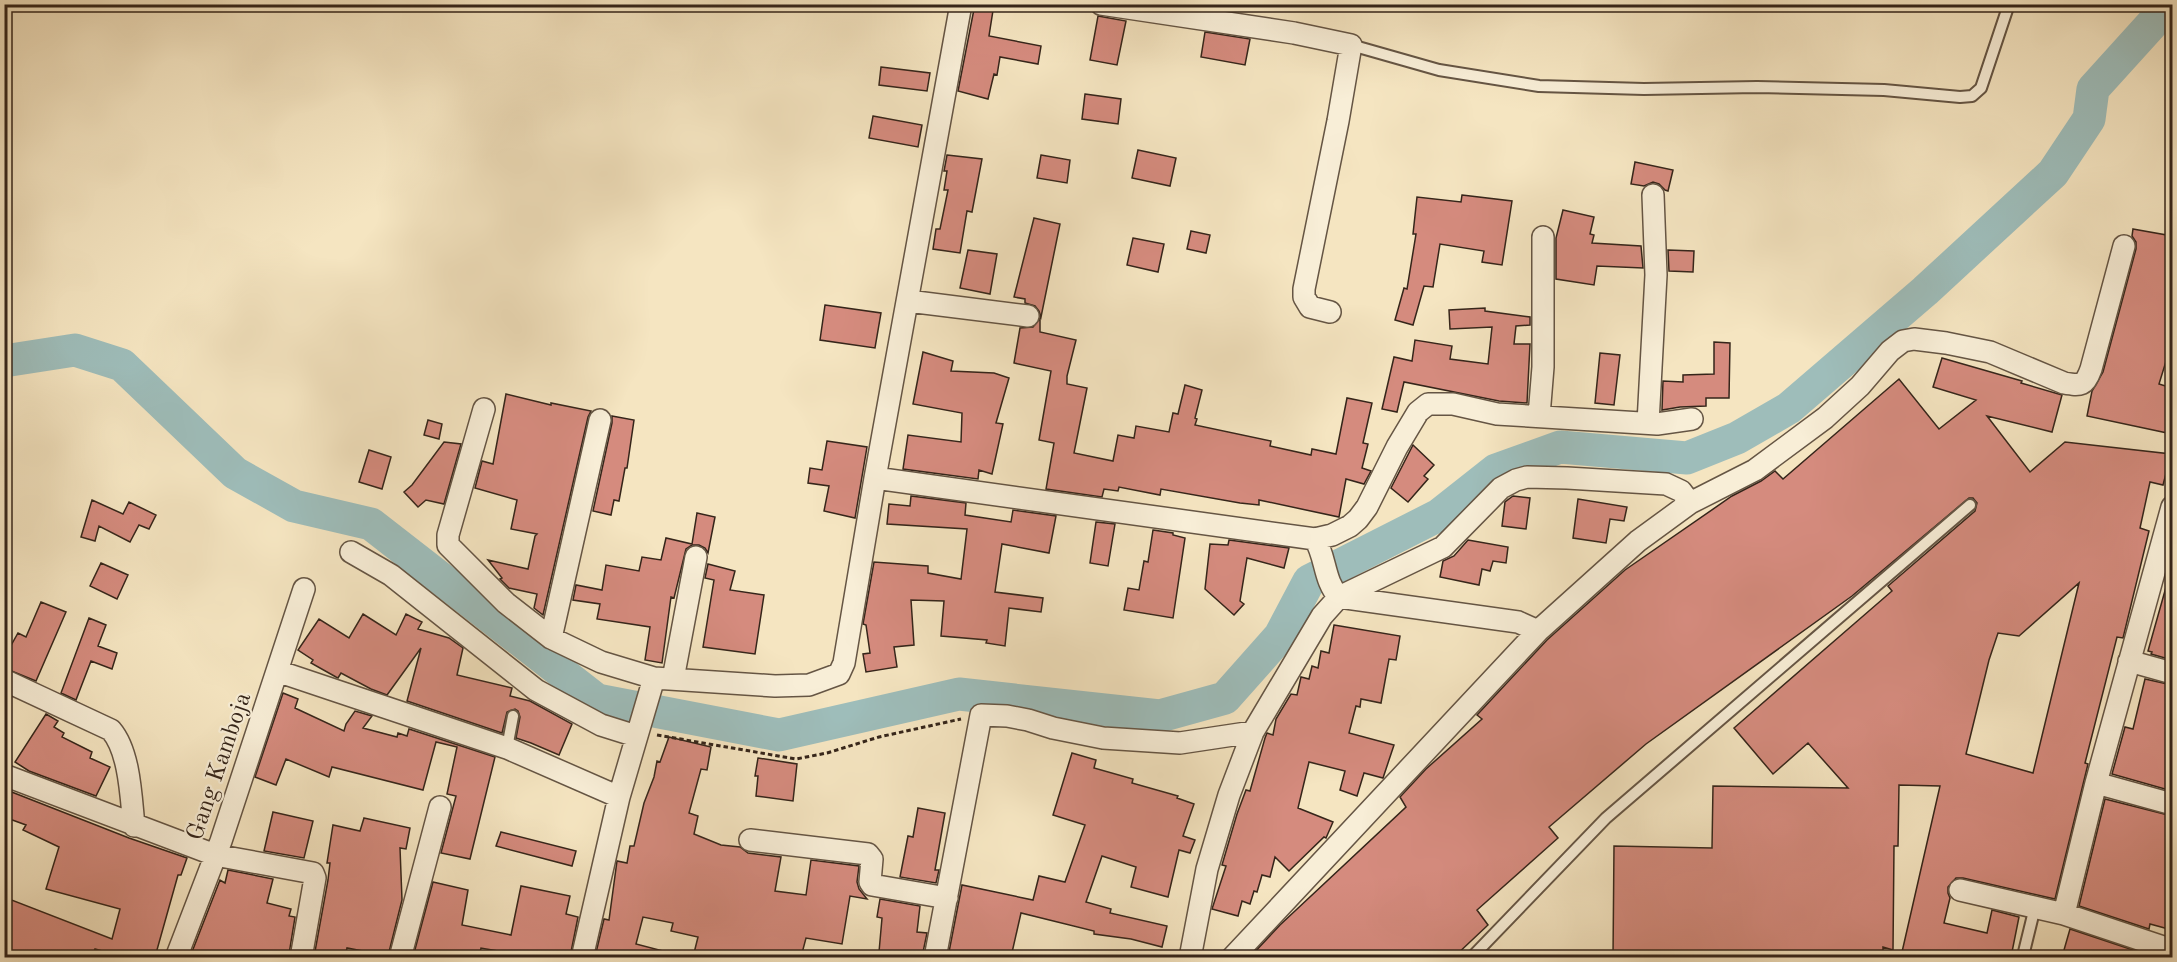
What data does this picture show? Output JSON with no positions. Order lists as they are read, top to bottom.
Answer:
{
  "streets": {
    "street": ["Gang Kamboja"]
  }
}
